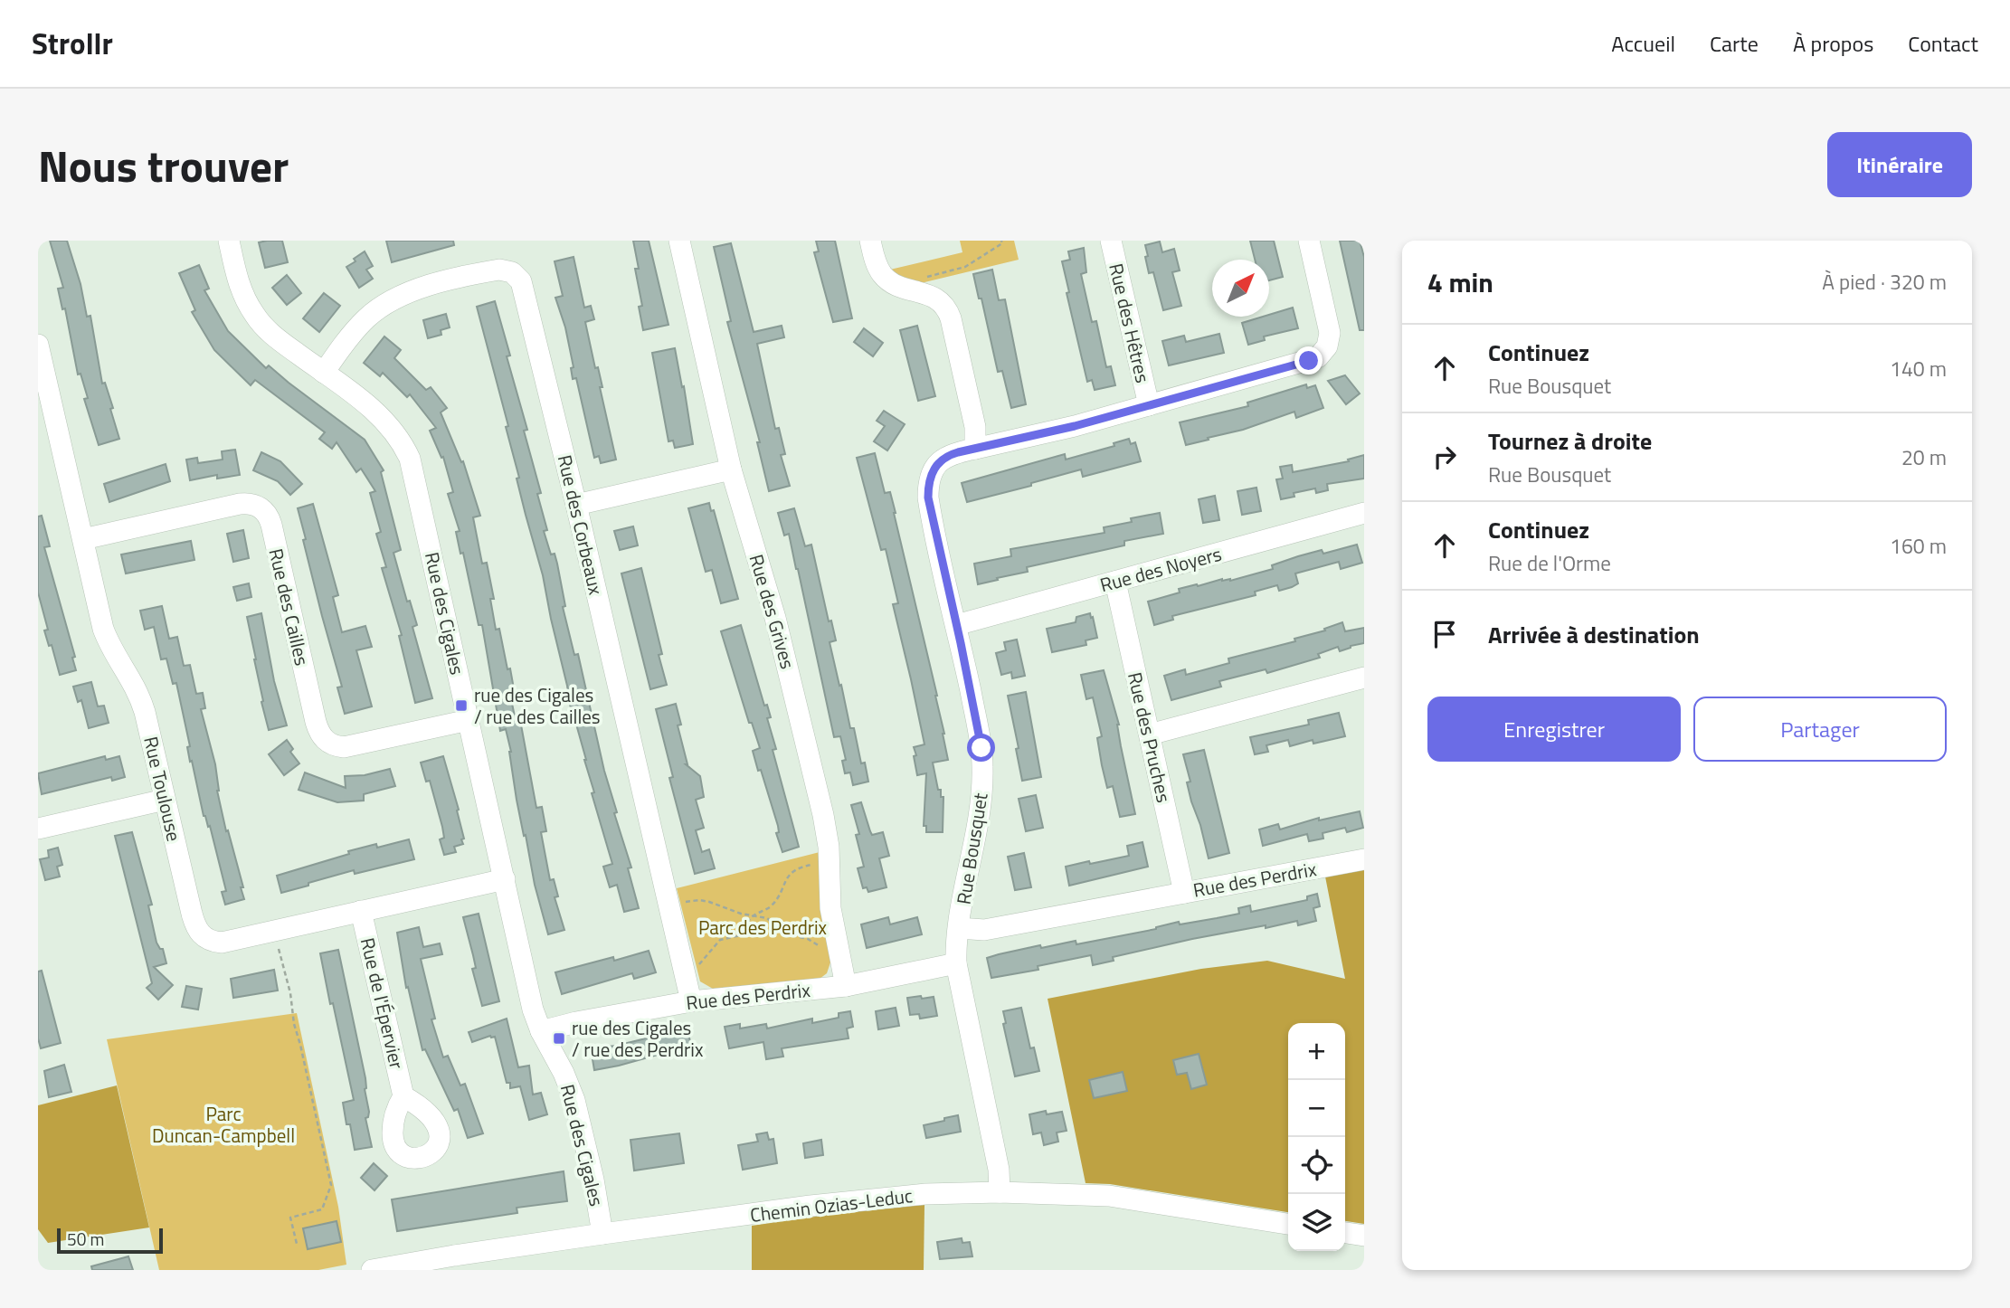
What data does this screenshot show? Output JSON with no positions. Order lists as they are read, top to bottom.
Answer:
{
  "streets": {
    "street": [
      "Rue des Hêtres",
      "Rue des Corbeaux",
      "Rue des Noyers",
      "Rue des Cailles",
      "Rue des Grives",
      "Rue des Cigales",
      "Rue des Pruches",
      "Rue Toulouse",
      "Rue Bousquet",
      "Rue des Perdrix",
      "Rue de l'Épervier",
      "Chemin Ozias-Leduc"
    ]
  },
  "crossings": [
    ["Rue des Hêtres", "Rue Bousquet"],
    ["Rue des Corbeaux", "Rue des Cigales"],
    ["Rue des Corbeaux", "Rue des Perdrix"],
    ["Rue des Noyers", "Rue des Pruches"],
    ["Rue des Noyers", "Rue Bousquet"],
    ["Rue des Cailles", "Rue des Cigales"],
    ["Rue des Cailles", "Rue Toulouse"],
    ["Rue des Grives", "Rue des Perdrix"],
    ["Rue des Cigales", "Rue Toulouse"],
    ["Rue des Cigales", "Rue des Perdrix"],
    ["Rue des Cigales", "Chemin Ozias-Leduc"],
    ["Rue des Pruches", "Rue des Perdrix"],
    ["Rue Toulouse", "Rue de l'Épervier"],
    ["Rue Bousquet", "Rue des Perdrix"],
    ["Rue Bousquet", "Chemin Ozias-Leduc"]
  ],
  "parks": ["Parc des Perdrix", "Parc Duncan-Campbell"],
  "places": {
    "transit": ["rue des Cigales / rue des Cailles", "rue des Cigales / rue des Perdrix"]
  },
  "scale_bar": "50 m",
  "north": "top right",
  "page": {
    "header": "Strollr",
    "nav": [
      "Accueil",
      "Carte",
      "À propos",
      "Contact"
    ],
    "title": "Nous trouver",
    "buttons": [
      "Itinéraire",
      ["Enregistrer", "Partager"]
    ],
    "heading": ["4 min", "À pied · 320 m"],
    "list": [
      ["Continuez", "Rue Bousquet", "140 m"],
      ["Tournez à droite", "Rue Bousquet", "20 m"],
      ["Continuez", "Rue de l'Orme", "160 m"],
      "Arrivée à destination"
    ],
    "map_buttons": ["+", "−"],
    "scale": "50 m"
  }
}
